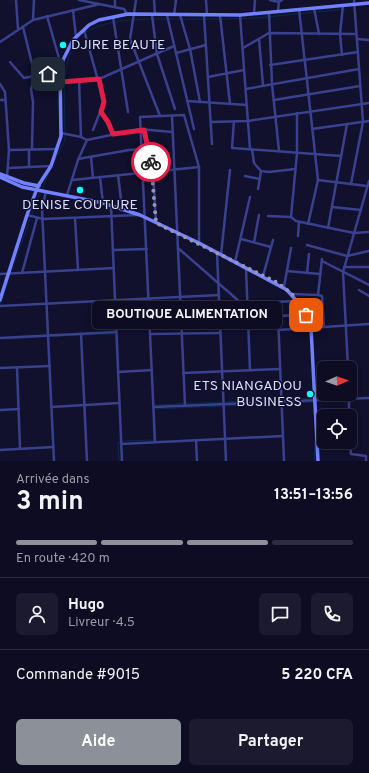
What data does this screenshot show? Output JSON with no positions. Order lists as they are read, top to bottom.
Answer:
{
  "places": [
    "DJIRE BEAUTE",
    "DENISE COUTURE",
    "BOUTIQUE ALIMENTATION",
    "ETS NIANGADOU BUSINESS"
  ],
  "north": "right",
  "page": {
    "bubble": "BOUTIQUE ALIMENTATION",
    "heading": ["3 min", "Arrivée dans", "13:51–13:56"],
    "panel": [
      "Hugo",
      "Livreur · 4.5",
      "Commande #9015",
      "5 220 CFA"
    ],
    "bar": "En route · 420 m",
    "buttons": ["Aide", "Partager"]
  }
}
